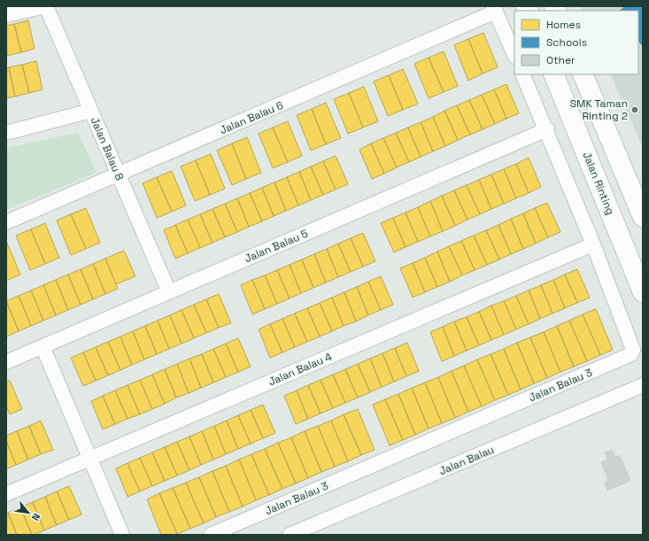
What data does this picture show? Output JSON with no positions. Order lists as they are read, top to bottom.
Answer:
{
  "streets": {
    "main road": ["Jalan Rinting"],
    "street": [
      "Jalan Balau 6",
      "Jalan Balau 8",
      "Jalan Balau 5",
      "Jalan Balau 4",
      "Jalan Balau 3",
      "Jalan Balau"
    ]
  },
  "crossings": [
    ["Jalan Balau 6", "Jalan Balau 8"],
    ["Jalan Balau 8", "Jalan Balau 5"],
    ["Jalan Balau 5", "Jalan Balau 3"],
    ["Jalan Balau 4", "Jalan Balau 3"]
  ],
  "places": ["SMK Taman Rinting 2"],
  "legend": ["Homes", "Schools", "Other"],
  "north": "bottom right"
}
